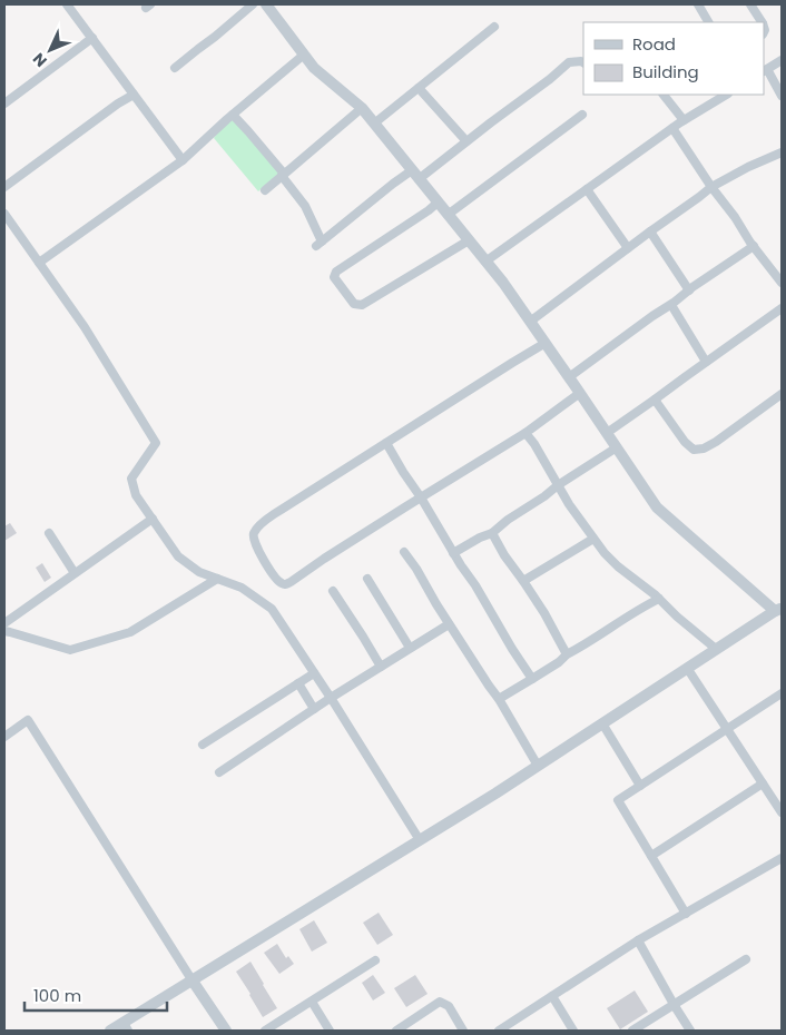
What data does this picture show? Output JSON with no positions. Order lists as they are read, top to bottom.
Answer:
{
  "legend": ["Road", "Building"],
  "scale_bar": "100 m",
  "north": "bottom left"
}
